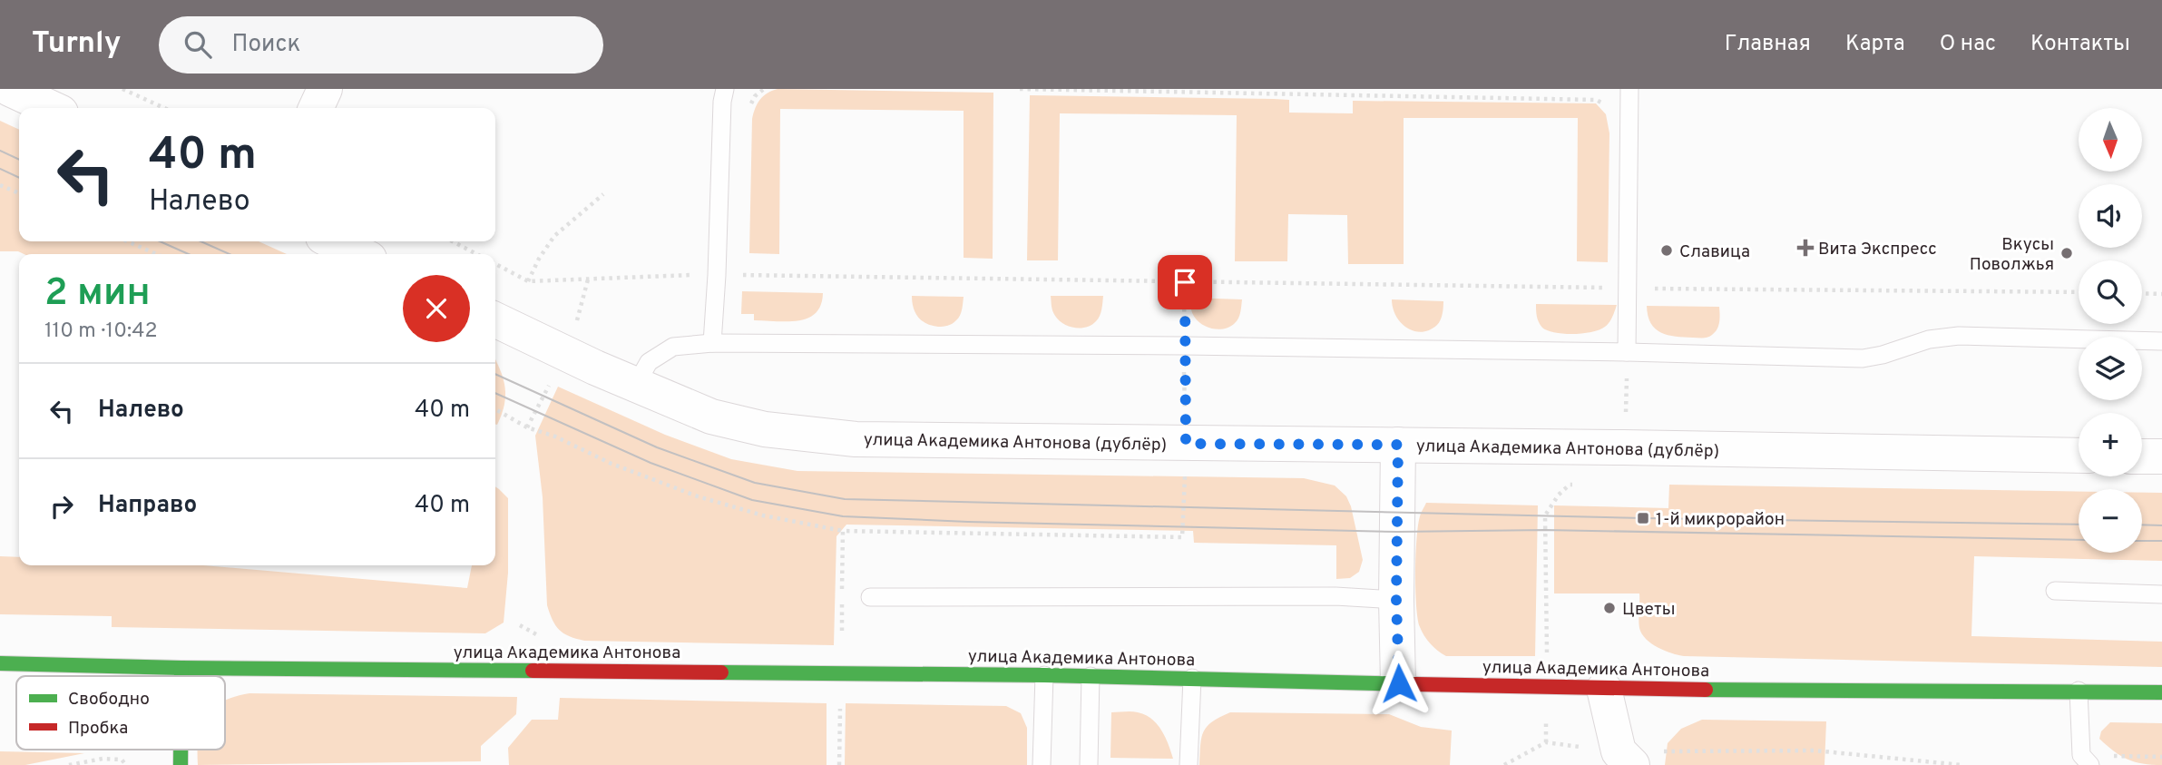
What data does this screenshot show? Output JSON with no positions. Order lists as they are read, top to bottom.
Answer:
{
  "streets": {
    "main road": ["улица Академика Антонова"],
    "street": ["улица Академика Антонова (дублёр)"]
  },
  "places": {
    "health": ["Вита Экспресс"],
    "other": ["Славица", "Вкусы Поволжья", "Цветы"],
    "transit": ["1-й микрорайон"]
  },
  "legend": ["Свободно", "Пробка"],
  "north": "bottom",
  "page": {
    "header": "Turnly",
    "search": "Поиск",
    "nav": [
      "Главная",
      "Карта",
      "О нас",
      "Контакты"
    ],
    "map_buttons": ["+", "−"],
    "turn": ["40 m", "Налево"],
    "heading": ["2 мин", "110 m · 10:42"],
    "list": [
      {
        "name": "Налево",
        "value": "40 m"
      },
      {
        "name": "Направо",
        "value": "40 m"
      }
    ]
  }
}
